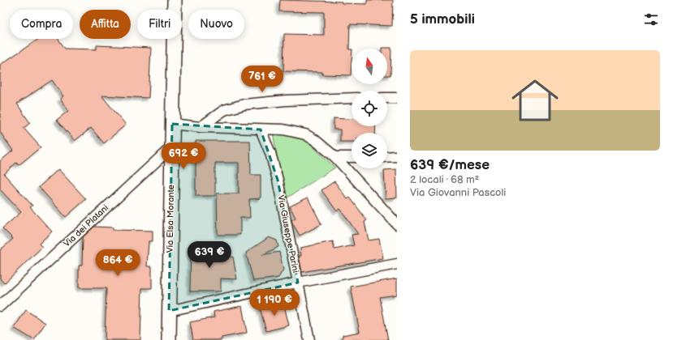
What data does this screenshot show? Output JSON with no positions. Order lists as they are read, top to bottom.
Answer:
{
  "streets": {
    "street": ["Via Elsa Morante", "Via dei Platani", "Via Giuseppe Parini"]
  },
  "crossings": [
    ["Via Elsa Morante", "Via dei Platani"]
  ],
  "north": "top",
  "page": {
    "heading": "5 immobili",
    "chip": [
      "Compra",
      "Affitta",
      "Filtri",
      "Nuovo"
    ],
    "list": [
      {
        "name": "639 €/mese",
        "note": "2 locali · 68 m² · Via Giovanni Pascoli"
      }
    ],
    "price": [
      "761 €",
      "692 €",
      "639 €",
      "864 €",
      "1 190 €"
    ]
  }
}
